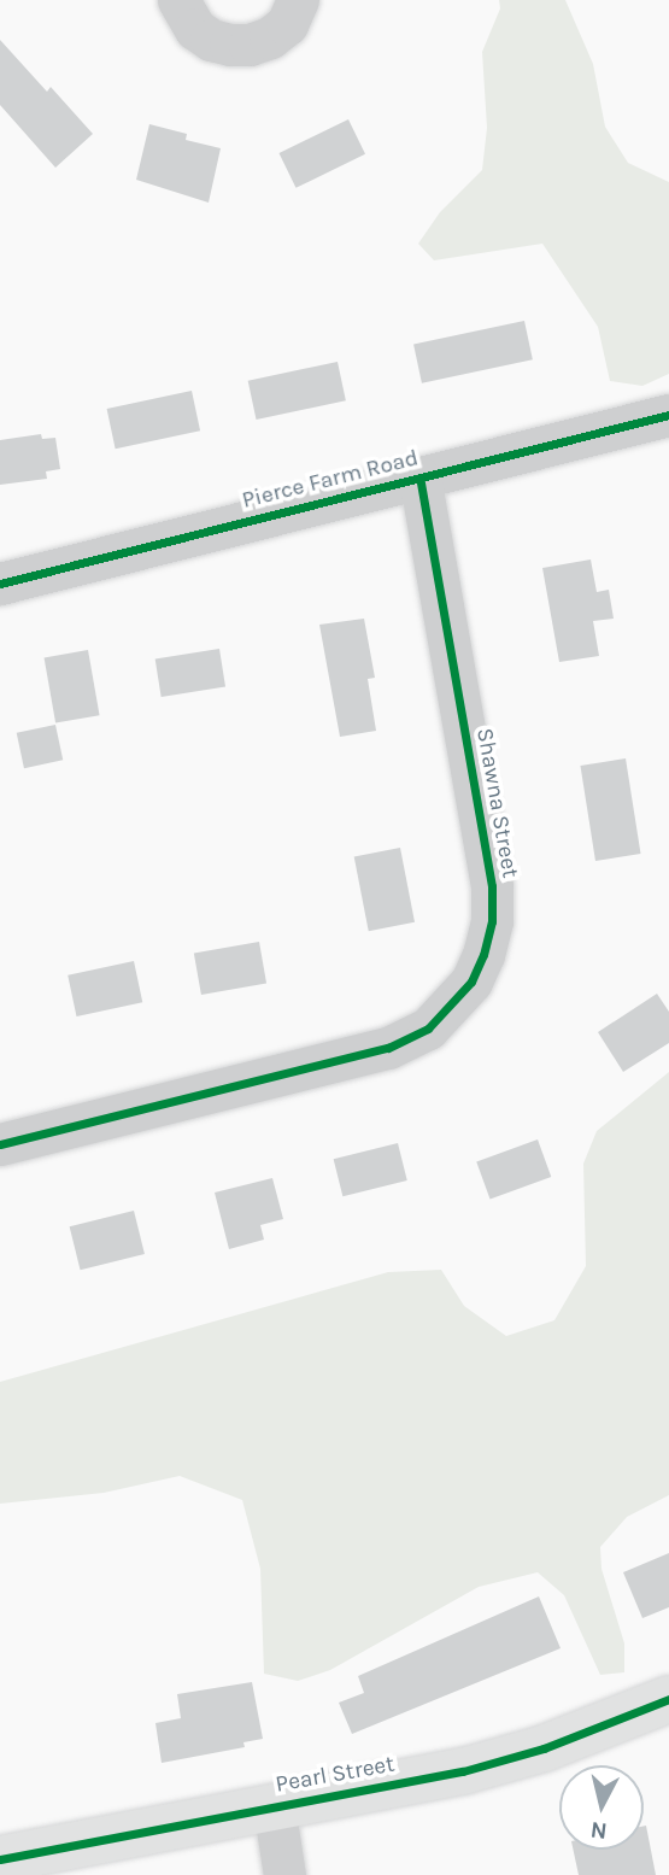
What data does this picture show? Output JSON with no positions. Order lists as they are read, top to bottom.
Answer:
{
  "streets": {
    "street": ["Pierce Farm Road", "Shawna Street", "Pearl Street"]
  },
  "crossings": [
    ["Pierce Farm Road", "Shawna Street"]
  ],
  "north": "bottom"
}
